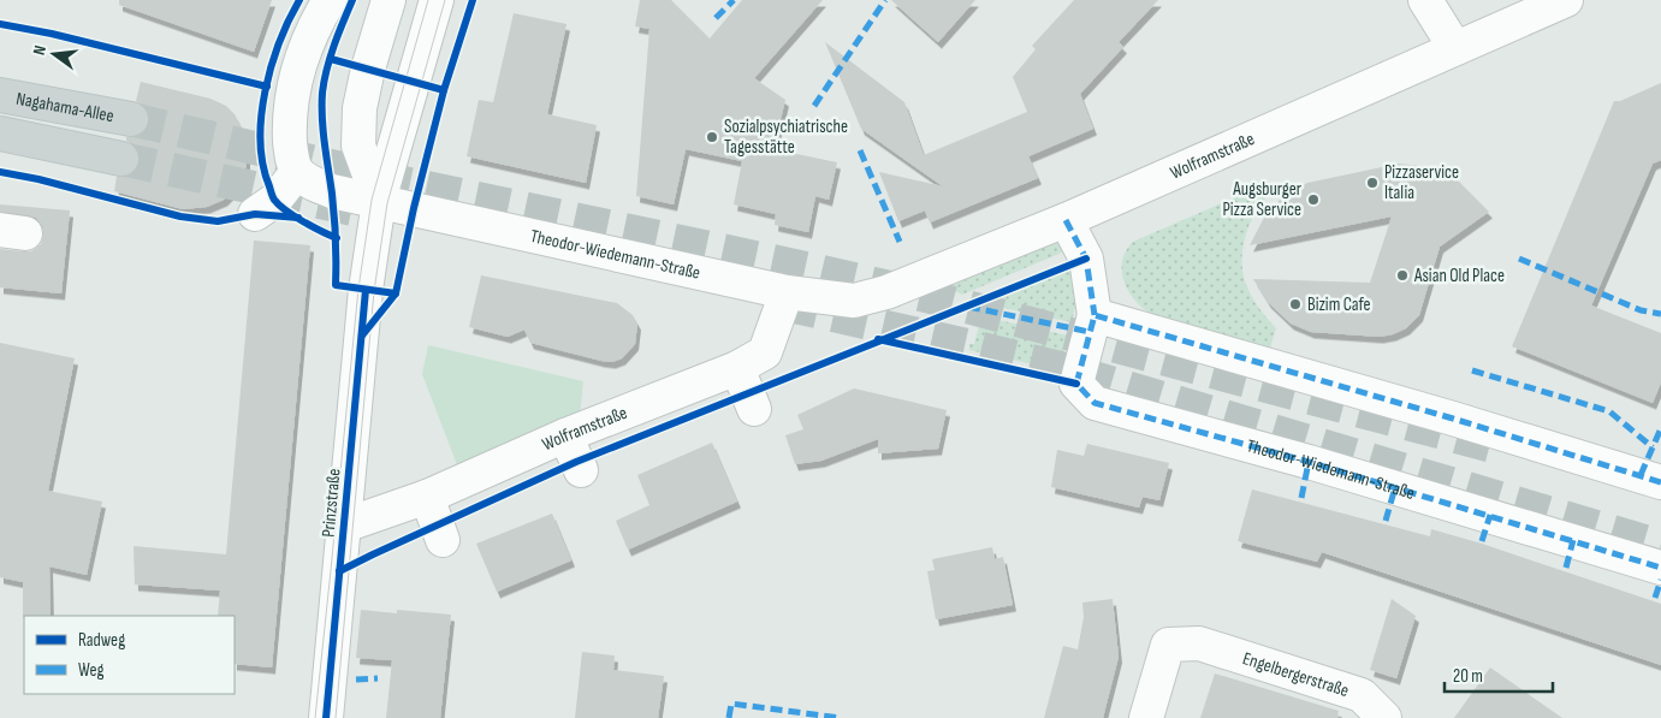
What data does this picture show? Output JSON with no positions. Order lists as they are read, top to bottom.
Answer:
{
  "streets": {
    "main road": ["Nagahama-Allee"],
    "street": [
      "Wolframstraße",
      "Theodor-Wiedemann-Straße",
      "Prinzstraße",
      "Engelbergerstraße"
    ]
  },
  "crossings": [
    ["Wolframstraße", "Theodor-Wiedemann-Straße"],
    ["Wolframstraße", "Prinzstraße"],
    ["Theodor-Wiedemann-Straße", "Prinzstraße"]
  ],
  "places": [
    "Sozialpsychiatrische Tagesstätte",
    "Pizzaservice Italia",
    "Augsburger Pizza Service",
    "Asian Old Place",
    "Bizim Cafe"
  ],
  "legend": ["Radweg", "Weg"],
  "scale_bar": "20 m",
  "north": "left"
}
